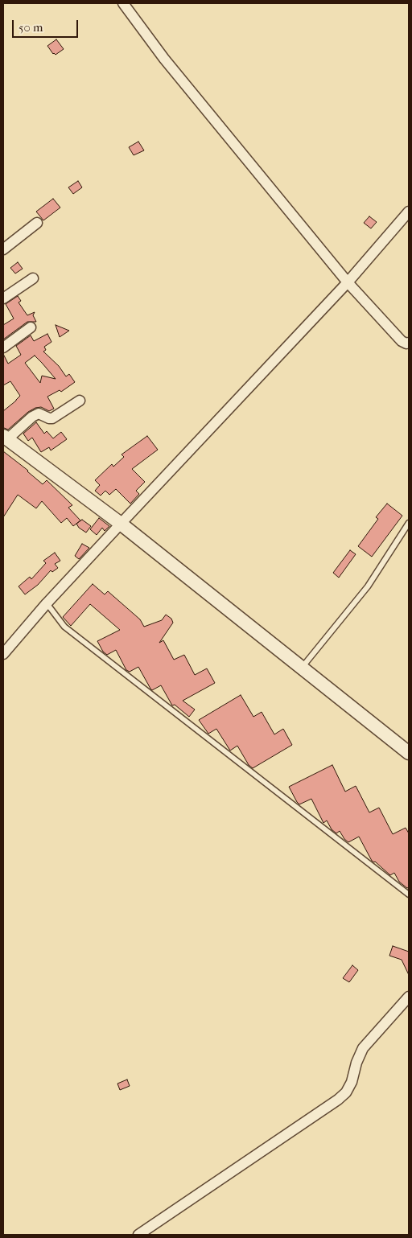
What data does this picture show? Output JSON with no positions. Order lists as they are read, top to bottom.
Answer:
{
  "scale_bar": "50 m"
}
